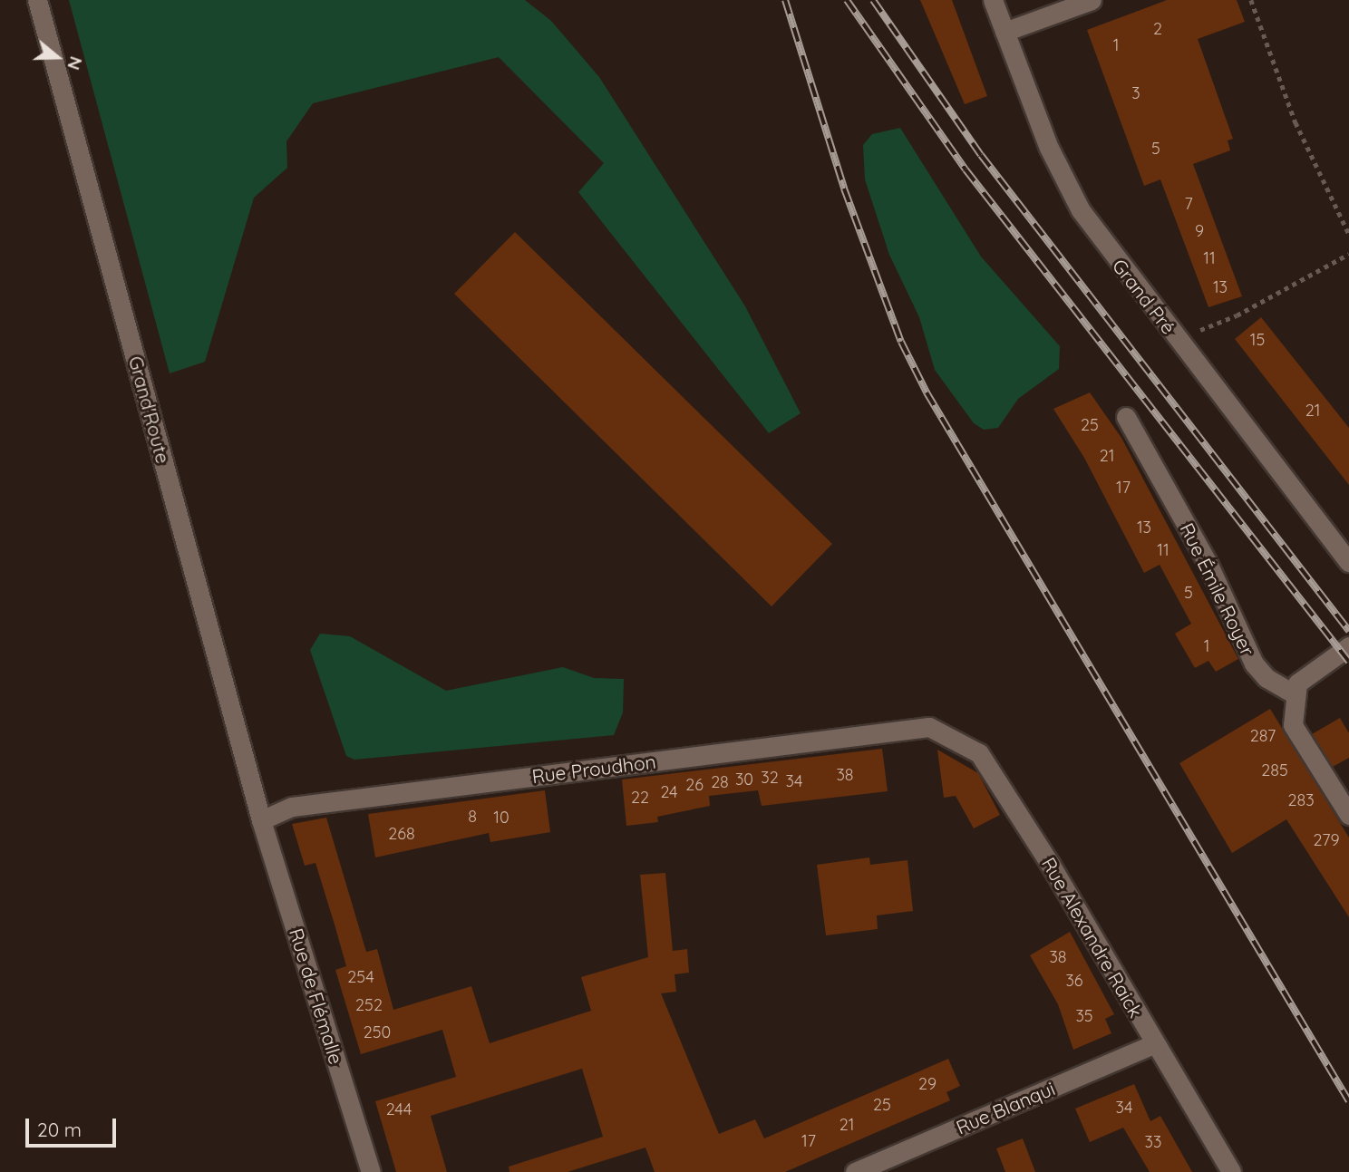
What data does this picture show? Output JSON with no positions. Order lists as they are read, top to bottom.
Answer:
{
  "streets": {
    "street": [
      "Grand Pré",
      "Grand'Route",
      "Rue Émile Royer",
      "Rue Proudhon",
      "Rue Alexandre Raick",
      "Rue de Flémalle",
      "Rue Blanqui"
    ]
  },
  "crossings": [
    ["Grand'Route", "Rue Proudhon"],
    ["Grand'Route", "Rue de Flémalle"],
    ["Rue Proudhon", "Rue Alexandre Raick"],
    ["Rue Proudhon", "Rue de Flémalle"],
    ["Rue Alexandre Raick", "Rue Blanqui"]
  ],
  "house_numbers": [
    "2",
    "1",
    "3",
    "5",
    "7",
    "9",
    "11",
    "13",
    "15",
    "21",
    "25",
    "21",
    "17",
    "13",
    "11",
    "5",
    "1",
    "287",
    "285",
    "38",
    "32",
    "30",
    "34",
    "28",
    "26",
    "24",
    "22",
    "283",
    "8",
    "10",
    "268",
    "279",
    "38",
    "254",
    "36",
    "252",
    "35",
    "250",
    "29",
    "25",
    "34",
    "244",
    "21",
    "17",
    "33"
  ],
  "scale_bar": "20 m",
  "north": "right"
}
